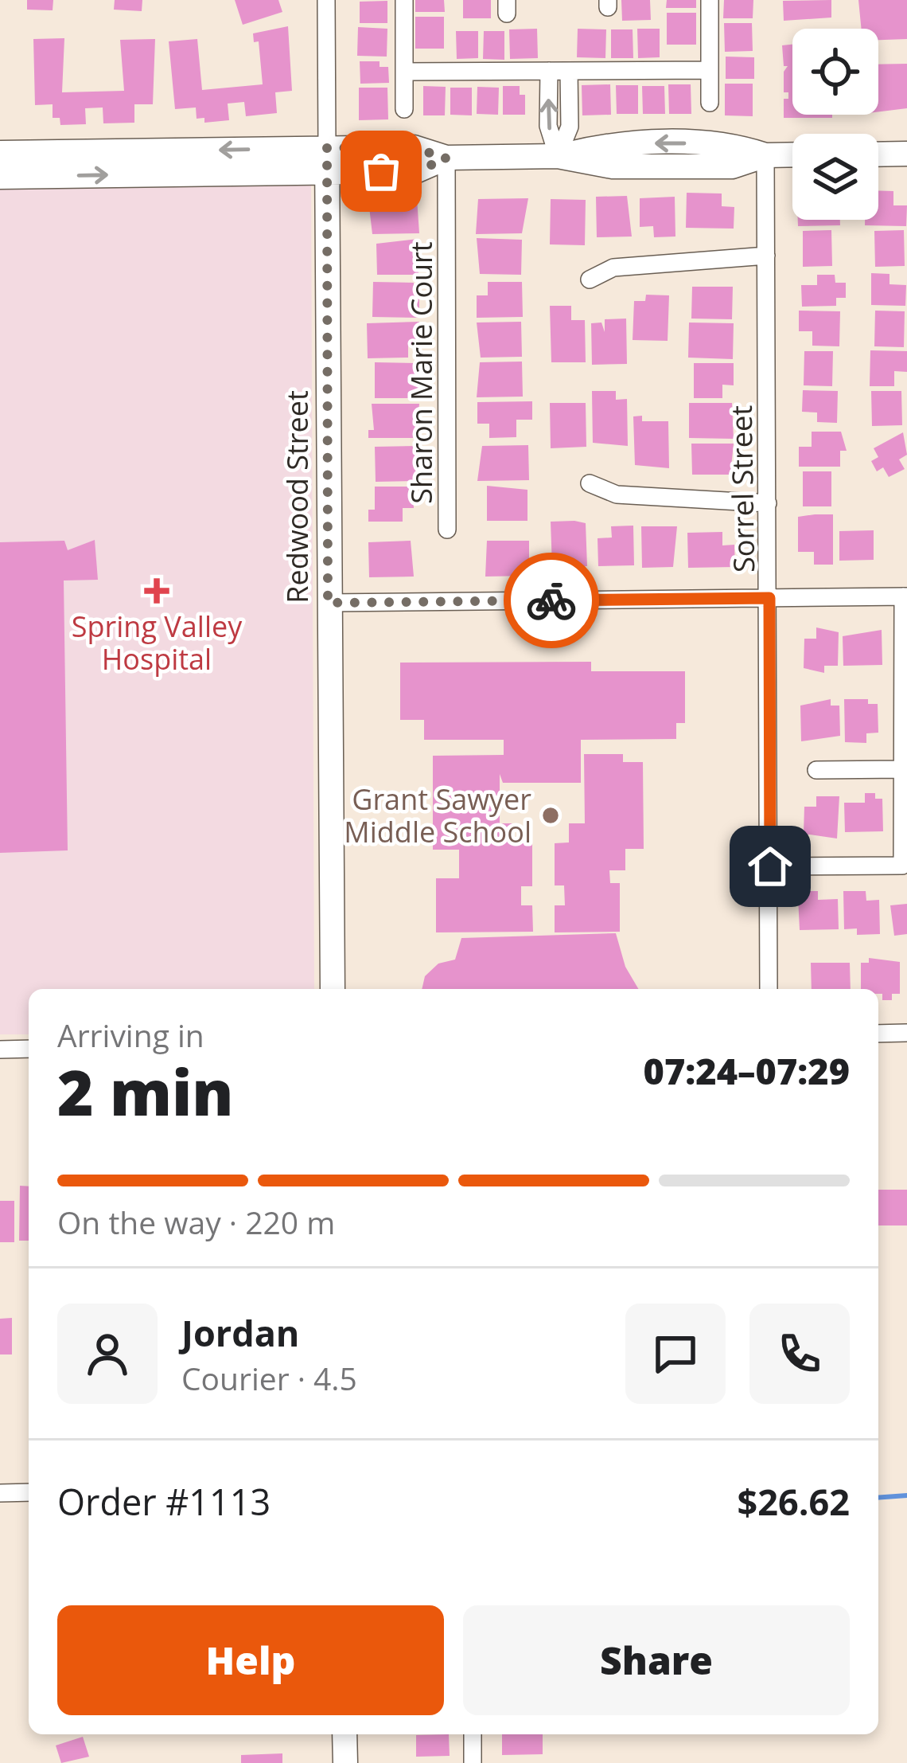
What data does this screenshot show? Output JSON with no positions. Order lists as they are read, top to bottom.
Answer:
{
  "streets": {
    "main road": ["Redwood Street"],
    "street": ["Sharon Marie Court", "Sorrel Street"]
  },
  "places": {
    "health": ["Spring Valley Hospital"],
    "other": ["Grant Sawyer Middle School"]
  },
  "page": {
    "heading": ["2 min", "Arriving in", "07:24–07:29"],
    "panel": [
      "Jordan",
      "Courier · 4.5",
      "Order #1113",
      "$26.62"
    ],
    "bar": "On the way · 220 m",
    "buttons": ["Help", "Share"]
  }
}
